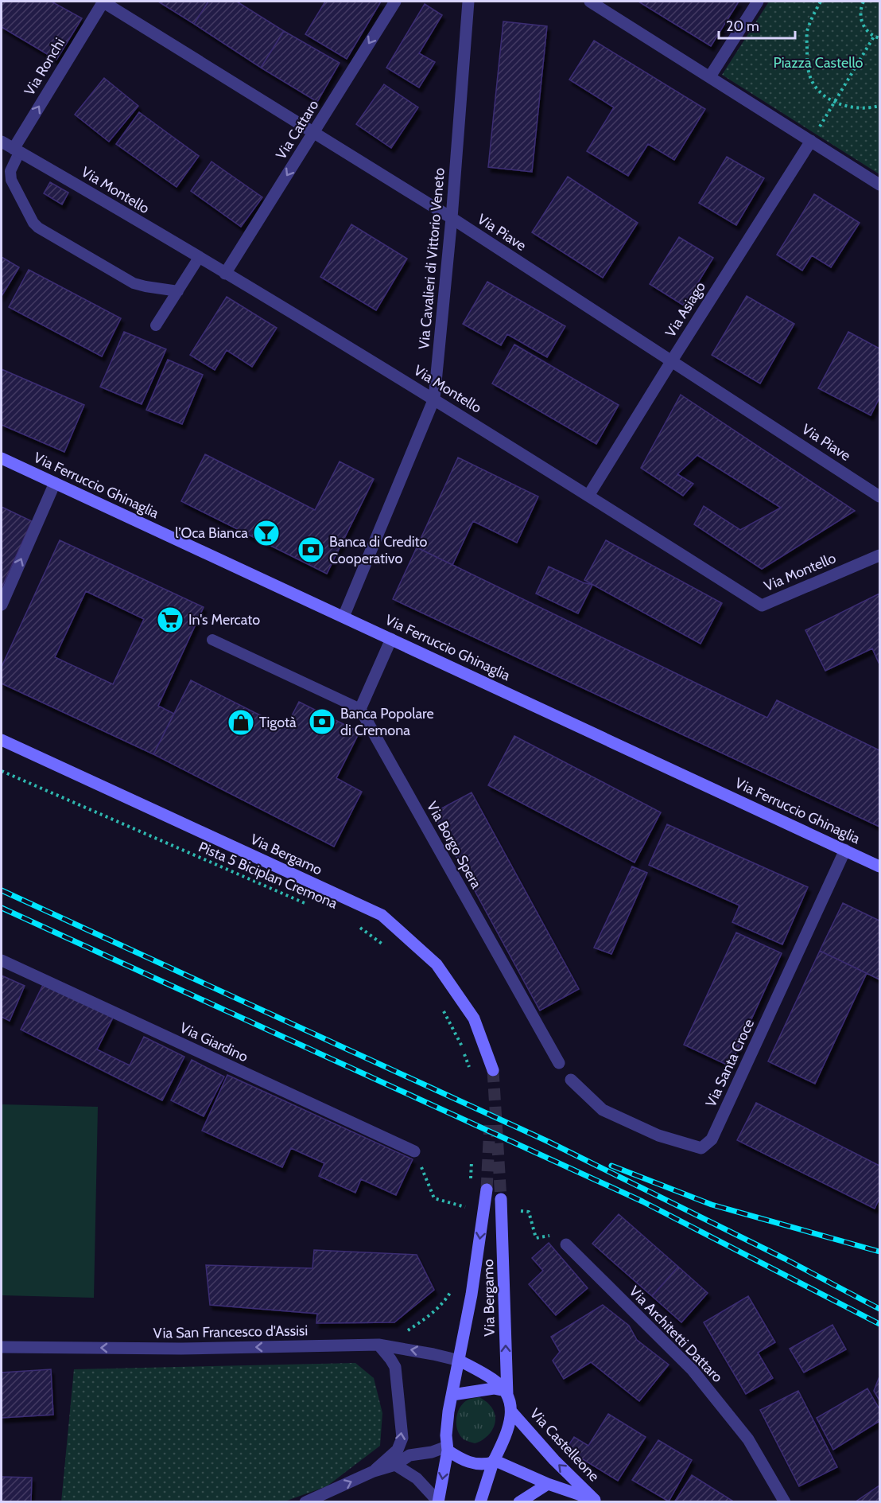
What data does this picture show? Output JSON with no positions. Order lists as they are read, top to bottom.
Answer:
{
  "streets": {
    "main road": ["Via Ferruccio Ghinaglia", "Via Bergamo", "Via Castelleone"],
    "street": [
      "Via Ronchi",
      "Via Cattaro",
      "Via Montello",
      "Via Piave",
      "Via Cavalieri di Vittorio Veneto",
      "Via Asiago",
      "Via Borgo Spera",
      "Via Giardino",
      "Via Santa Croce",
      "Via San Francesco d'Assisi",
      "Via Architetti Dattaro"
    ],
    "path": ["Pista 5 Biciplan Cremona"]
  },
  "crossings": [
    ["Via Ronchi", "Via Montello"],
    ["Via Ronchi", "Via Piave"],
    ["Via Cattaro", "Via Montello"],
    ["Via Cattaro", "Via Piave"],
    ["Via Montello", "Via Cavalieri di Vittorio Veneto"],
    ["Via Montello", "Via Asiago"],
    ["Via Piave", "Via Cavalieri di Vittorio Veneto"],
    ["Via Piave", "Via Asiago"],
    ["Via Cavalieri di Vittorio Veneto", "Via Ferruccio Ghinaglia"],
    ["Via Ferruccio Ghinaglia", "Via Santa Croce"],
    ["Via Bergamo", "Via San Francesco d'Assisi"],
    ["Via Bergamo", "Via Castelleone"]
  ],
  "one_way": ["Via Ronchi", "Via Cattaro", "Via San Francesco d'Assisi"],
  "parks": ["Piazza Castello"],
  "places": {
    "bar": ["l’Oca Bianca"],
    "bank": ["Banca di Credito Cooperativo", "Banca Popolare di Cremona"],
    "supermarket": ["In's Mercato"],
    "shop": ["Tigotà"]
  },
  "scale_bar": "20 m"
}
